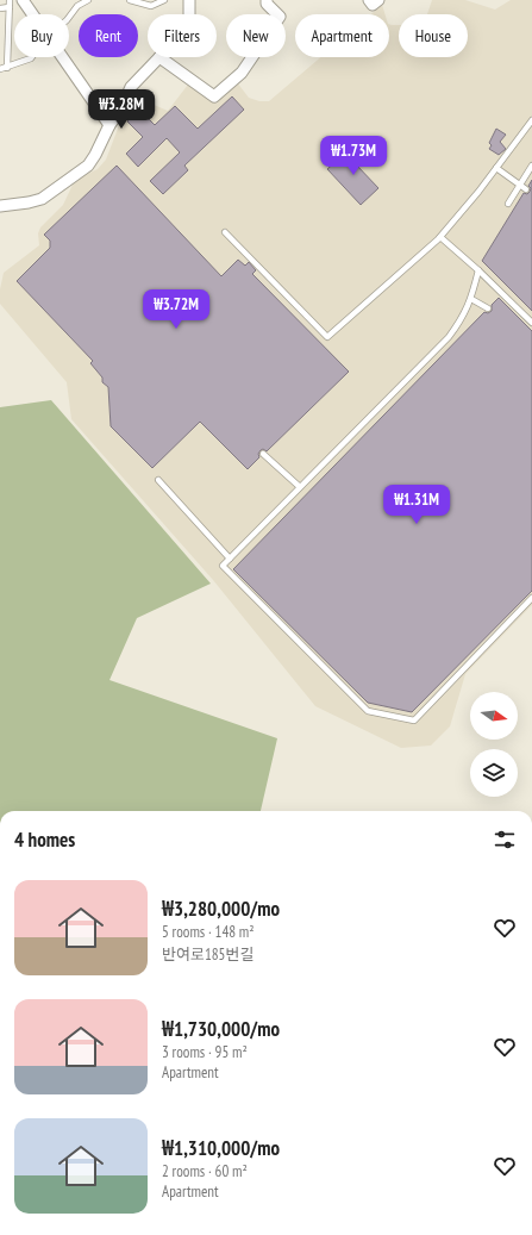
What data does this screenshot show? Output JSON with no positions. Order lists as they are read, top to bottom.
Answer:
{
  "north": "right",
  "page": {
    "chip": [
      "Buy",
      "Rent",
      "Filters",
      "New",
      "Apartment",
      "House"
    ],
    "price": [
      "₩3.28M",
      "₩1.73M",
      "₩3.72M",
      "₩1.31M"
    ],
    "heading": "4 homes",
    "list": [
      {
        "name": "₩3,280,000/mo",
        "note": "5 rooms · 148 m² · 반여로185번길"
      },
      {
        "name": "₩1,730,000/mo",
        "note": "3 rooms · 95 m² · Apartment"
      },
      {
        "name": "₩1,310,000/mo",
        "note": "2 rooms · 60 m² · Apartment"
      }
    ]
  }
}
